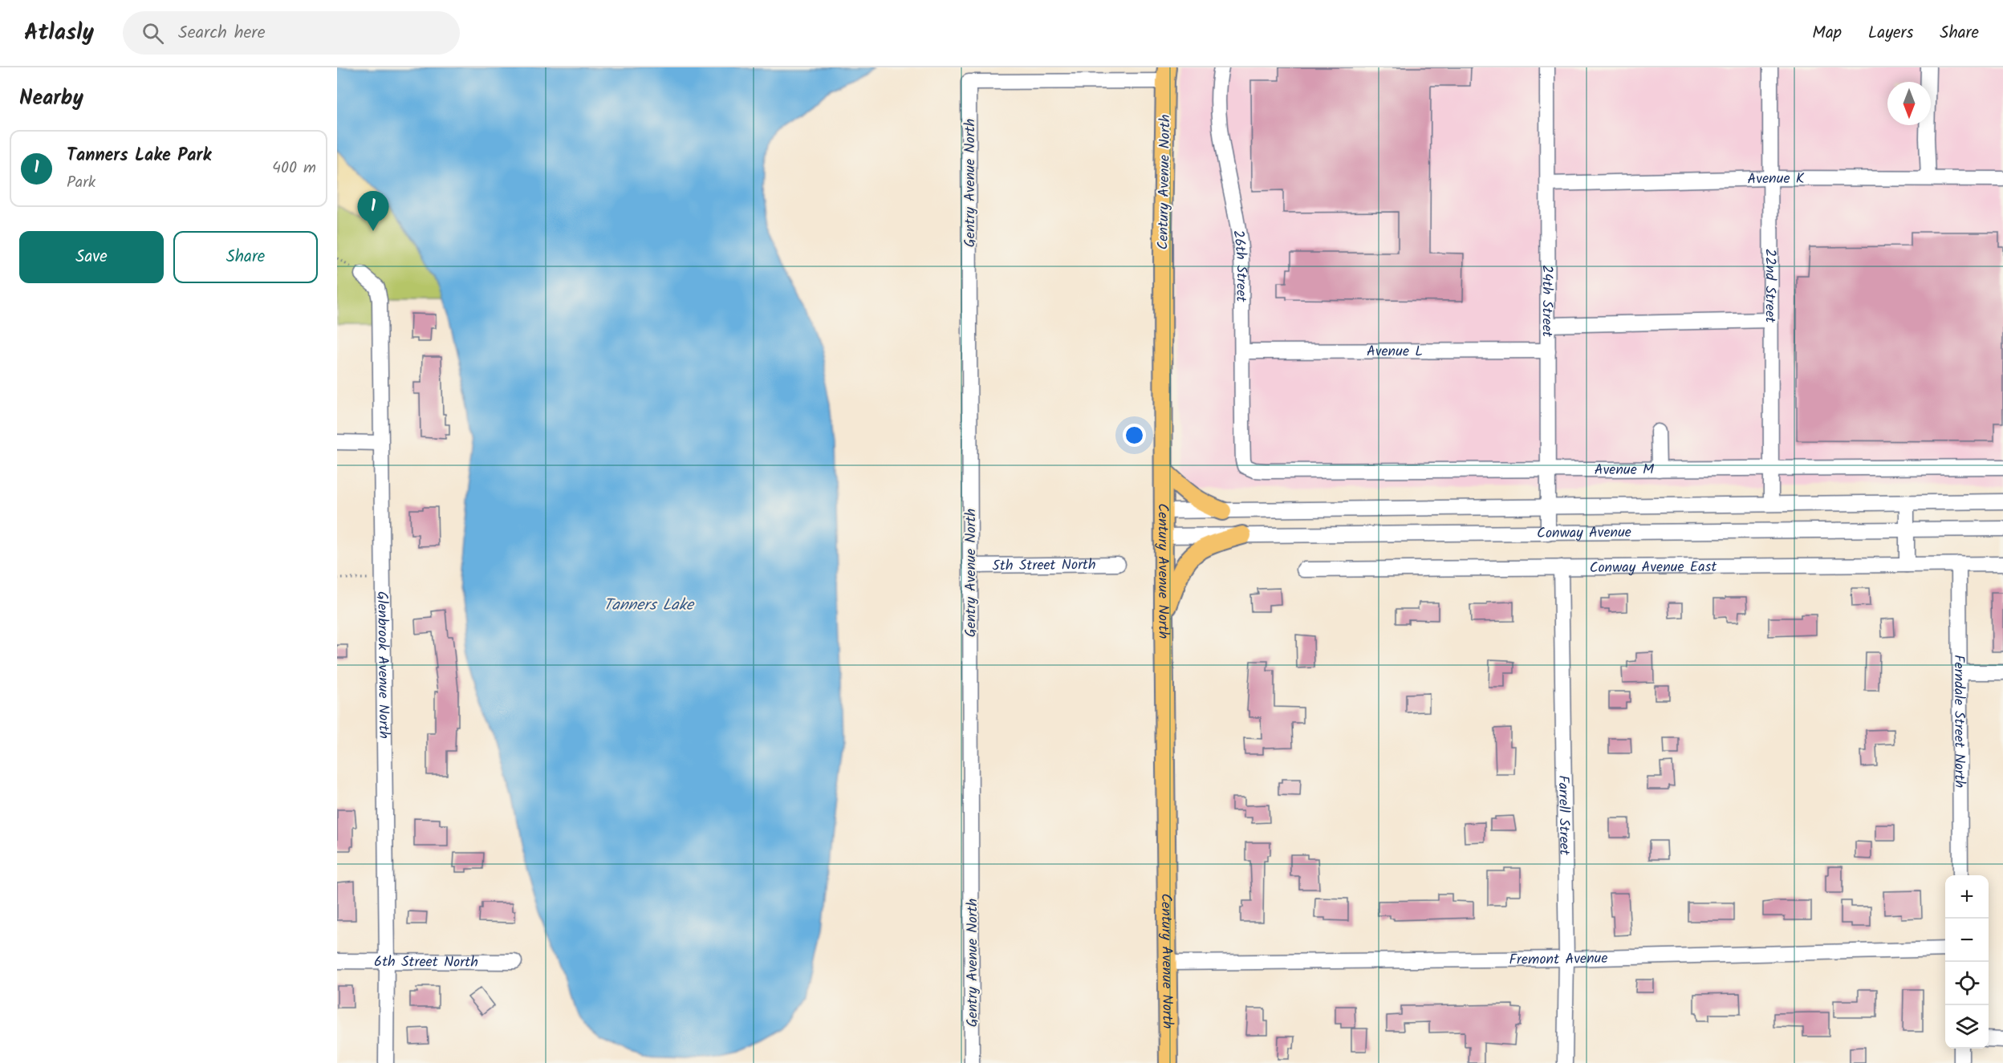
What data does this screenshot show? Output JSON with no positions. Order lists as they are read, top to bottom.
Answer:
{
  "streets": {
    "main road": ["Century Avenue North"],
    "street": [
      "Avenue K",
      "Gentry Avenue North",
      "26th Street",
      "22nd Street",
      "24th Street",
      "Avenue L",
      "Avenue M",
      "Conway Avenue",
      "5th Street North",
      "Conway Avenue East",
      "Glenbrook Avenue North",
      "Ferndale Street North",
      "Farrell Street",
      "Fremont Avenue",
      "6th Street North"
    ]
  },
  "crossings": [
    ["Avenue K", "22nd Street"],
    ["Avenue K", "24th Street"],
    ["Century Avenue North", "Conway Avenue"],
    ["Century Avenue North", "Fremont Avenue"],
    ["Gentry Avenue North", "5th Street North"],
    ["26th Street", "Avenue L"],
    ["26th Street", "Avenue M"],
    ["22nd Street", "Avenue M"],
    ["22nd Street", "Conway Avenue"],
    ["24th Street", "Avenue L"],
    ["24th Street", "Avenue M"],
    ["24th Street", "Conway Avenue"],
    ["Conway Avenue East", "Ferndale Street North"],
    ["Conway Avenue East", "Farrell Street"],
    ["Glenbrook Avenue North", "6th Street North"],
    ["Farrell Street", "Fremont Avenue"]
  ],
  "water": ["Tanners Lake"],
  "north": "bottom",
  "page": {
    "header": "Atlasly",
    "search": "Search here",
    "nav": ["Map", "Layers", "Share"],
    "heading": "Nearby",
    "list": [
      {
        "mark": "1",
        "name": "Tanners Lake Park",
        "note": "Park",
        "value": "400 m"
      }
    ],
    "pins": "1",
    "buttons": ["Save", "Share"],
    "map_buttons": ["+", "−"]
  }
}
